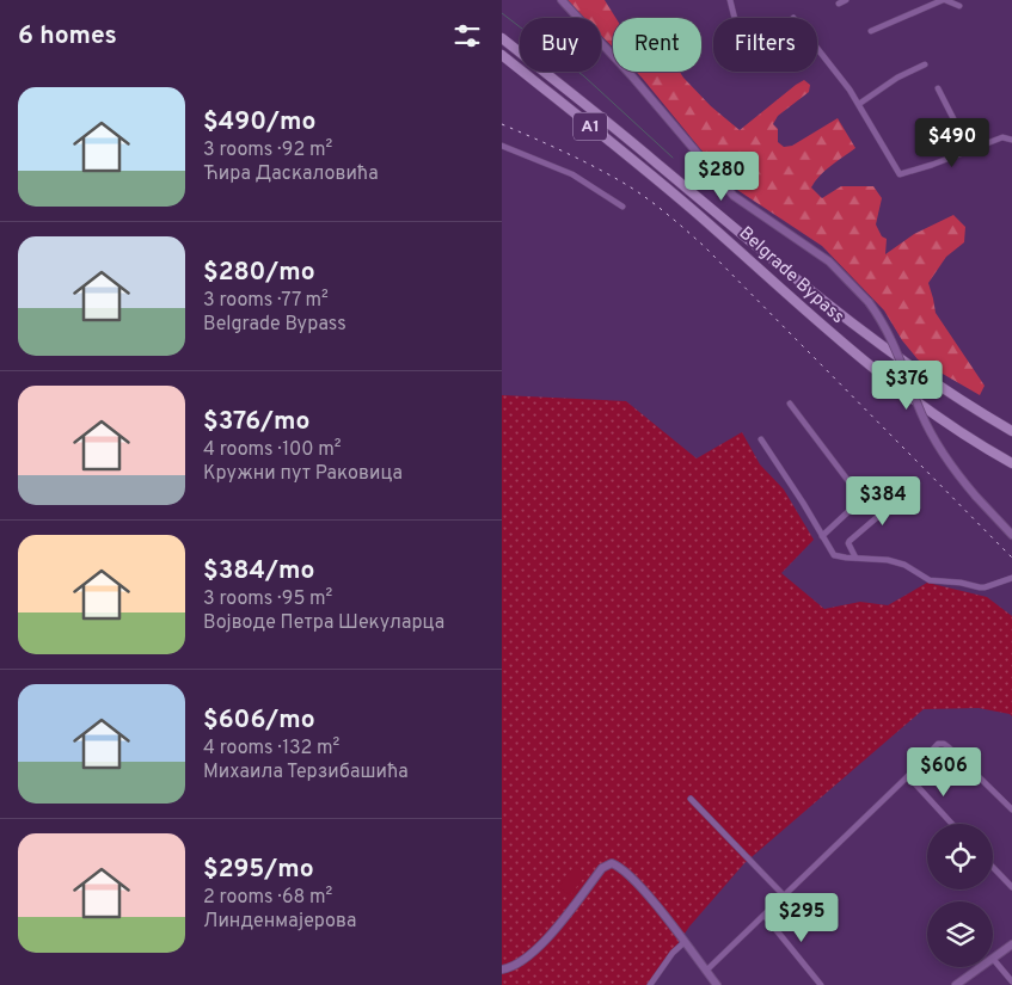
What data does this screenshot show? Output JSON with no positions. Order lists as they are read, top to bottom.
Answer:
{
  "streets": {
    "highway": ["A1", "Belgrade Bypass"]
  },
  "page": {
    "heading": "6 homes",
    "chip": ["Buy", "Rent", "Filters"],
    "list": [
      {
        "name": "$490/mo",
        "note": "3 rooms · 92 m² · Ћира Даскаловића"
      },
      {
        "name": "$280/mo",
        "note": "3 rooms · 77 m² · Belgrade Bypass"
      },
      {
        "name": "$376/mo",
        "note": "4 rooms · 100 m² · Кружни пут Раковица"
      },
      {
        "name": "$384/mo",
        "note": "3 rooms · 95 m² · Војводе Петра Шекуларца"
      },
      {
        "name": "$606/mo",
        "note": "4 rooms · 132 m² · Михаила Терзибашића"
      },
      {
        "name": "$295/mo",
        "note": "2 rooms · 68 m² · Линденмајерова"
      }
    ],
    "price": [
      "$490",
      "$280",
      "$376",
      "$384",
      "$606",
      "$295"
    ]
  }
}
